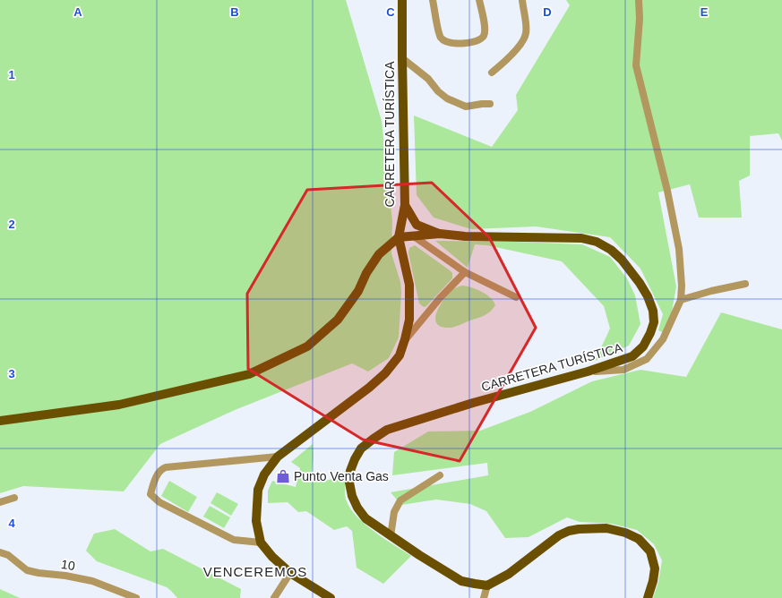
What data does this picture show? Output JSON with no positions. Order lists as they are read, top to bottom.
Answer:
{
  "streets": {
    "main road": ["CARRETERA TURÍSTICA"],
    "street": ["10"]
  },
  "districts": ["VENCEREMOS"],
  "places": {
    "shop": ["Punto Venta Gas"]
  },
  "grid": {
    "columns": [
      "A",
      "B",
      "C",
      "D",
      "E"
    ],
    "rows": [
      "1",
      "2",
      "3",
      "4"
    ]
  }
}
